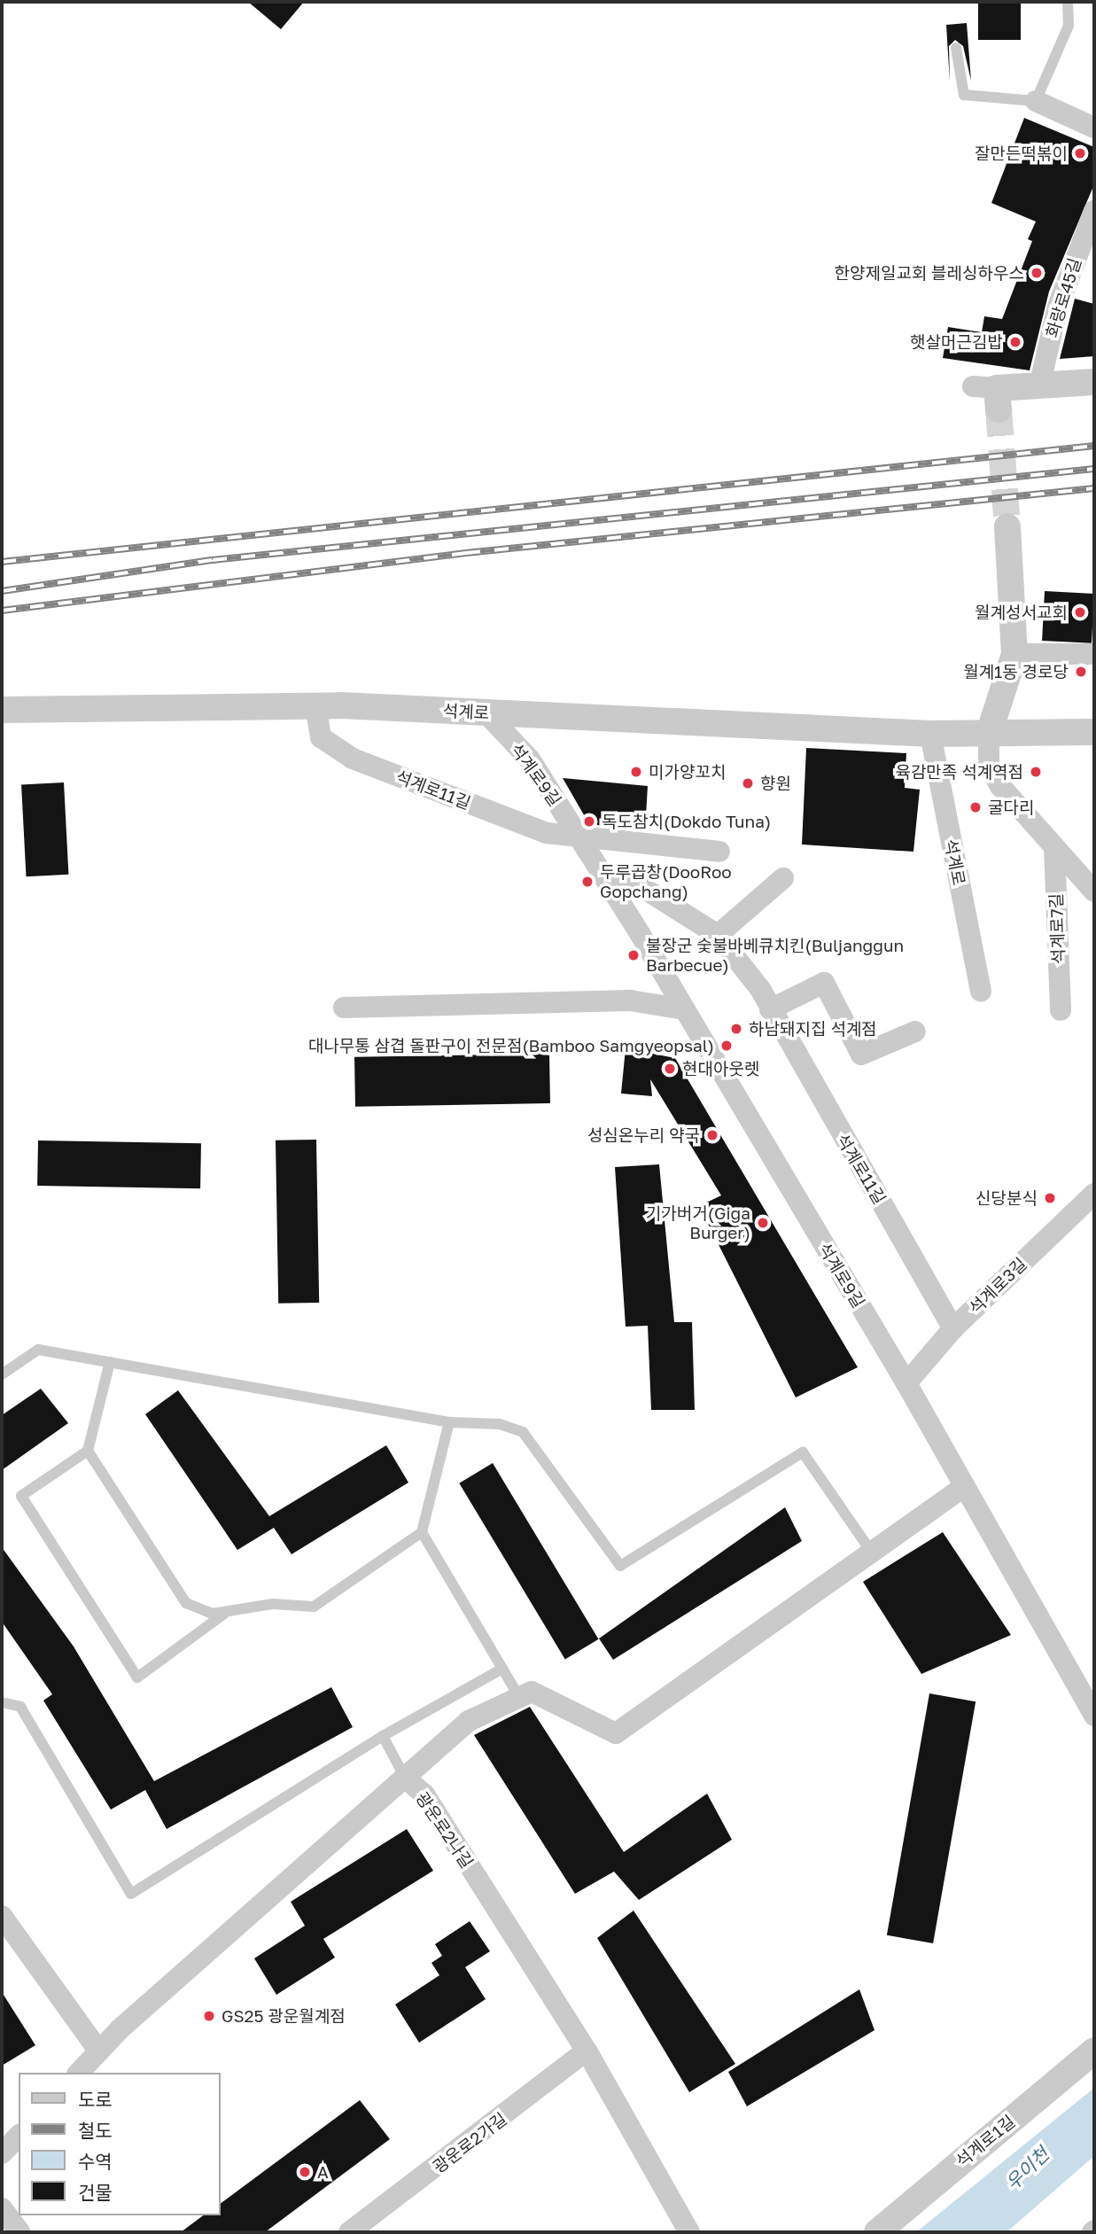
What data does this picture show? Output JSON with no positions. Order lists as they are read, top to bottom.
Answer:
{
  "streets": {
    "street": [
      "화랑로45길",
      "석계로",
      "석계로9길",
      "석계로11길",
      "석계로7길",
      "석계로3길",
      "광운로2나길",
      "석계로1길",
      "광운로2가길"
    ]
  },
  "crossings": [
    ["석계로", "석계로9길"],
    ["석계로", "석계로11길"],
    ["석계로", "석계로7길"],
    ["석계로9길", "석계로11길"],
    ["석계로9길", "석계로3길"],
    ["석계로11길", "석계로3길"],
    ["광운로2나길", "광운로2가길"]
  ],
  "water": ["우이천"],
  "places": [
    "잘만든떡볶이",
    "한양제일교회 블레싱하우스",
    "햇살머근김밥",
    "월계성서교회",
    "월계1동 경로당",
    "미가양꼬치",
    "육감만족 석계역점",
    "향원",
    "굴다리",
    "독도참치(Dokdo Tuna)",
    "두루곱창(DooRoo Gopchang)",
    "불장군 숯불바베큐치킨(Buljanggun Barbecue)",
    "하남돼지집 석계점",
    "대나무통 삼겹 돌판구이 전문점(Bamboo Samgyeopsal)",
    "현대아웃렛",
    "성심온누리 약국",
    "신당분식",
    "기가버거(Giga Burger)",
    "GS25 광운월계점",
    "A"
  ],
  "legend": [
    "도로",
    "철도",
    "수역",
    "건물"
  ]
}
